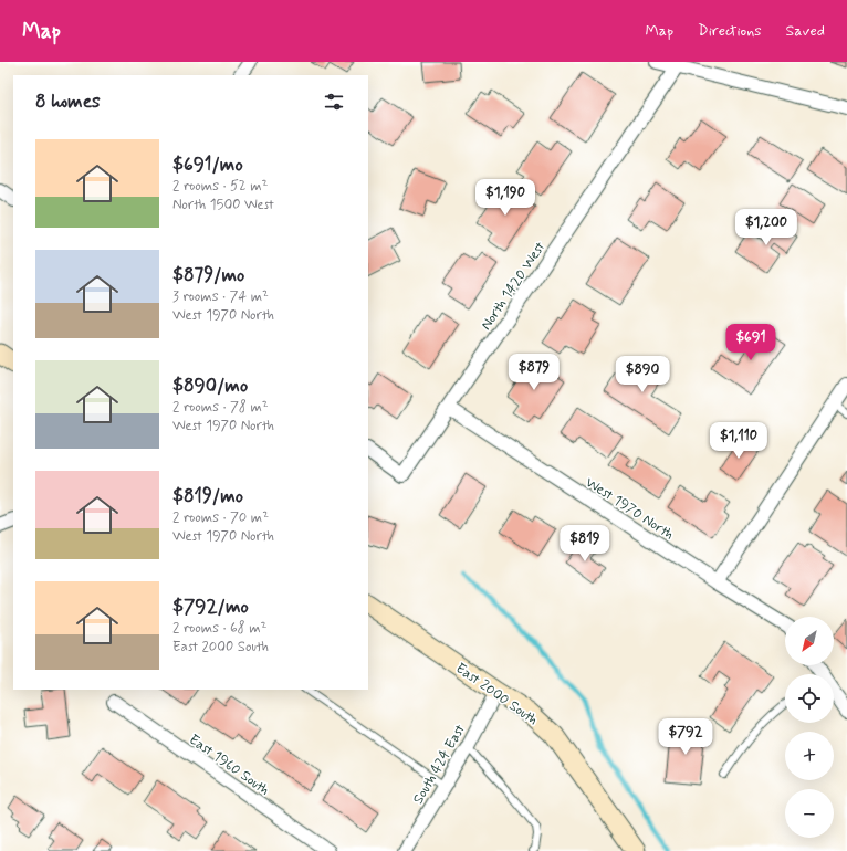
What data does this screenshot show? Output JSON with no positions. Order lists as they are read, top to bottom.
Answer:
{
  "streets": {
    "street": [
      "North 1420 West",
      "West 1970 North",
      "East 2000 South",
      "East 1960 South",
      "South 424 East"
    ]
  },
  "crossings": [
    ["North 1420 West", "West 1970 North"],
    ["East 2000 South", "South 424 East"]
  ],
  "north": "bottom left",
  "page": {
    "header": "Map",
    "nav": ["Map", "Directions", "Saved"],
    "heading": "8 homes",
    "list": [
      {
        "name": "$691/mo",
        "note": "2 rooms · 52 m² · North 1500 West"
      },
      {
        "name": "$879/mo",
        "note": "3 rooms · 74 m² · West 1970 North"
      },
      {
        "name": "$890/mo",
        "note": "2 rooms · 78 m² · West 1970 North"
      },
      {
        "name": "$819/mo",
        "note": "2 rooms · 70 m² · West 1970 North"
      },
      {
        "name": "$792/mo",
        "note": "2 rooms · 68 m² · East 2000 South"
      }
    ],
    "price": [
      "$1,190",
      "$1,200",
      "$691",
      "$879",
      "$890",
      "$1,110",
      "$819",
      "$792"
    ],
    "map_buttons": ["+", "−"]
  }
}
